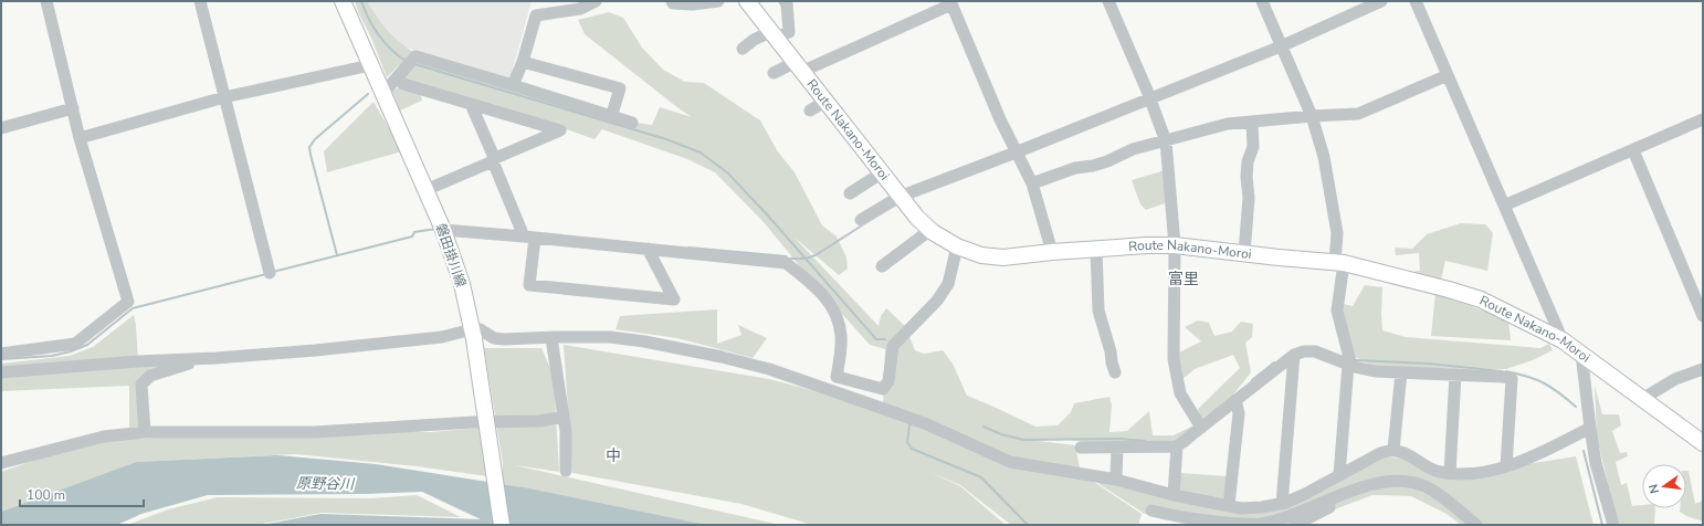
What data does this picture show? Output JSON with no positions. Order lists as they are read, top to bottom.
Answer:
{
  "streets": {
    "main road": ["Route Nakano-Moroi", "磐田掛川線"]
  },
  "districts": ["富里", "中"],
  "water": ["原野谷川"],
  "scale_bar": "100 m",
  "north": "left"
}
